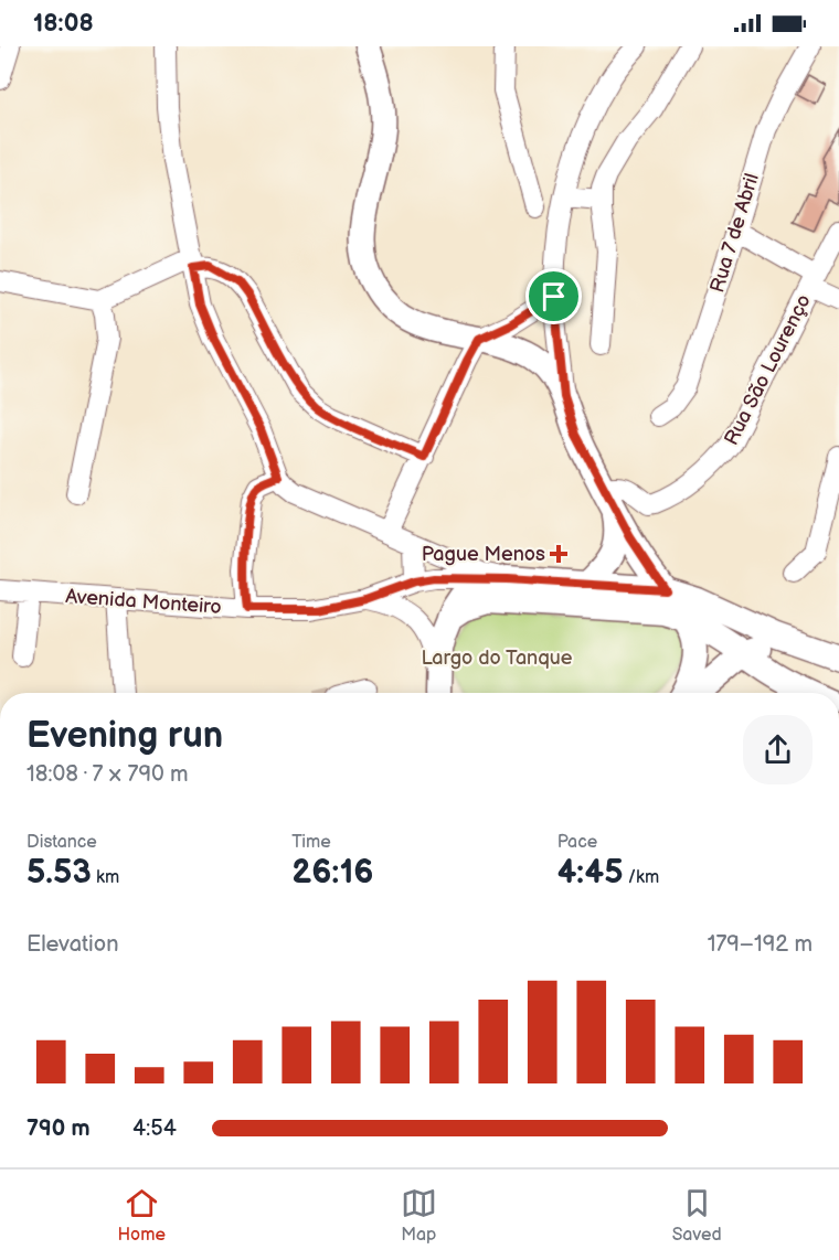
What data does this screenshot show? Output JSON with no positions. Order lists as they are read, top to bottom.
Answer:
{
  "streets": {
    "street": ["Rua 7 de Abril", "Rua São Lourenço", "Avenida Monteiro"]
  },
  "parks": ["Largo do Tanque"],
  "places": {
    "health": ["Pague Menos"]
  },
  "page": {
    "status": "18:08",
    "heading": ["Evening run", "18:08 · 7 × 790 m"],
    "stats": [
      ["Distance", "5.53 km"],
      ["Time", "26:16"],
      ["Pace", "4:45 /km"]
    ],
    "chart": ["Elevation", "179–192 m"],
    "list": [
      {
        "name": "790 m",
        "note": "4:54"
      }
    ],
    "tabs": ["Home", "Map", "Saved"]
  }
}
